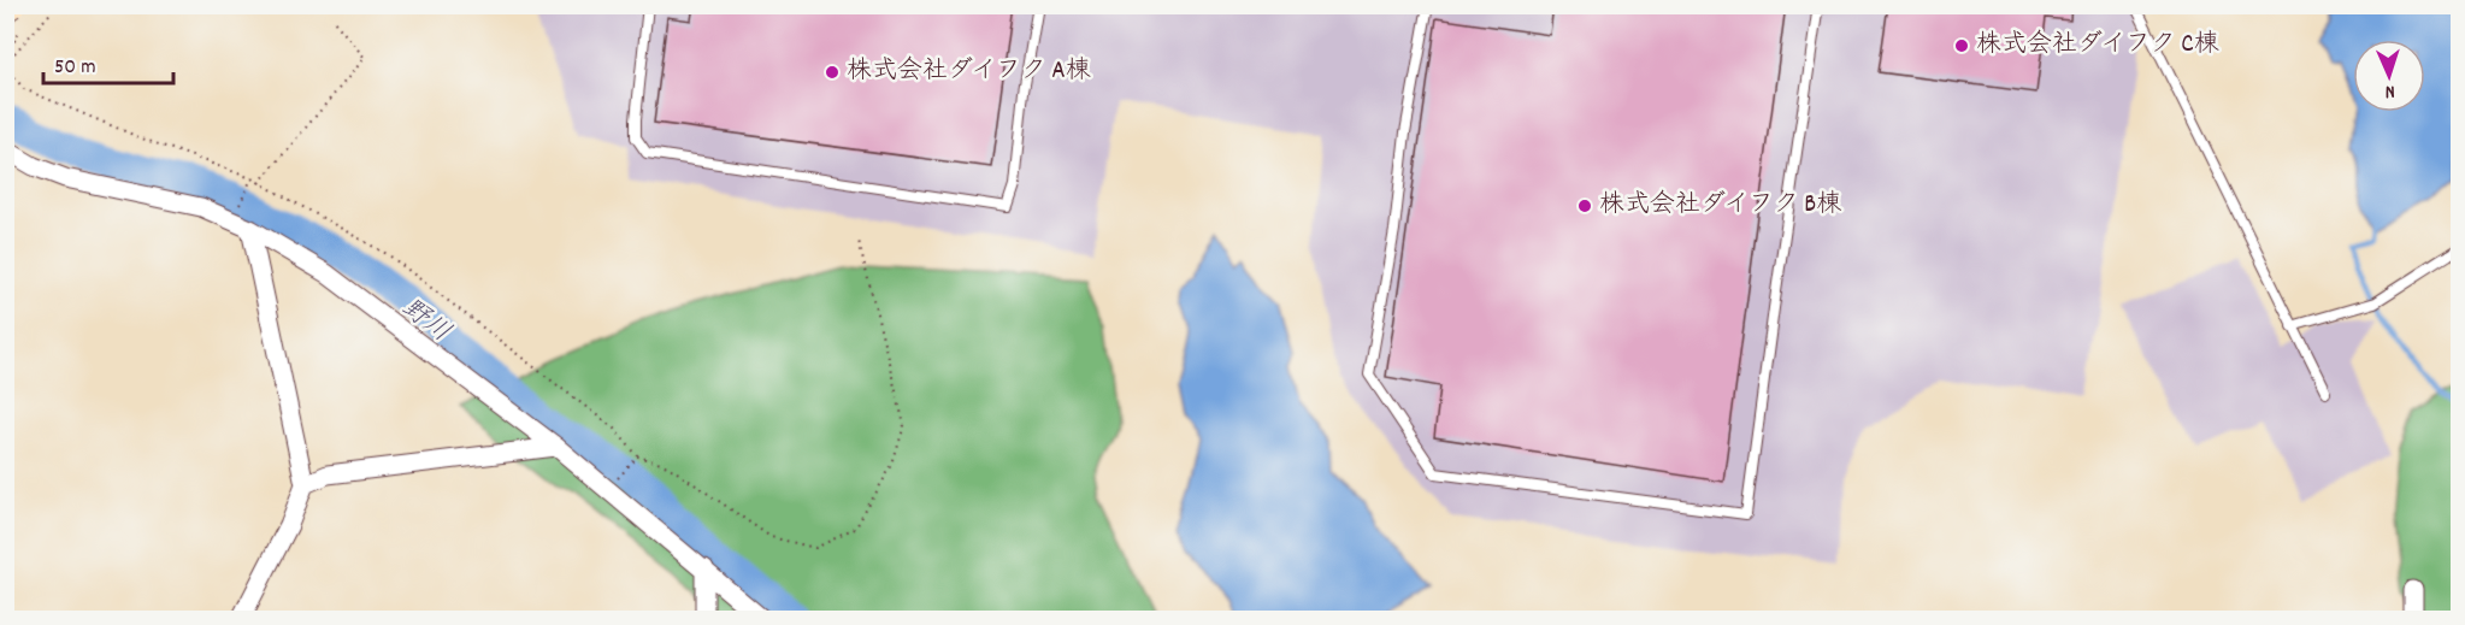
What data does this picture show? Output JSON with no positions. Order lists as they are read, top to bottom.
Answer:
{
  "water": ["野川"],
  "places": ["株式会社ダイフク C棟", "株式会社ダイフク A棟", "株式会社ダイフク B棟"],
  "scale_bar": "50 m",
  "north": "bottom"
}
